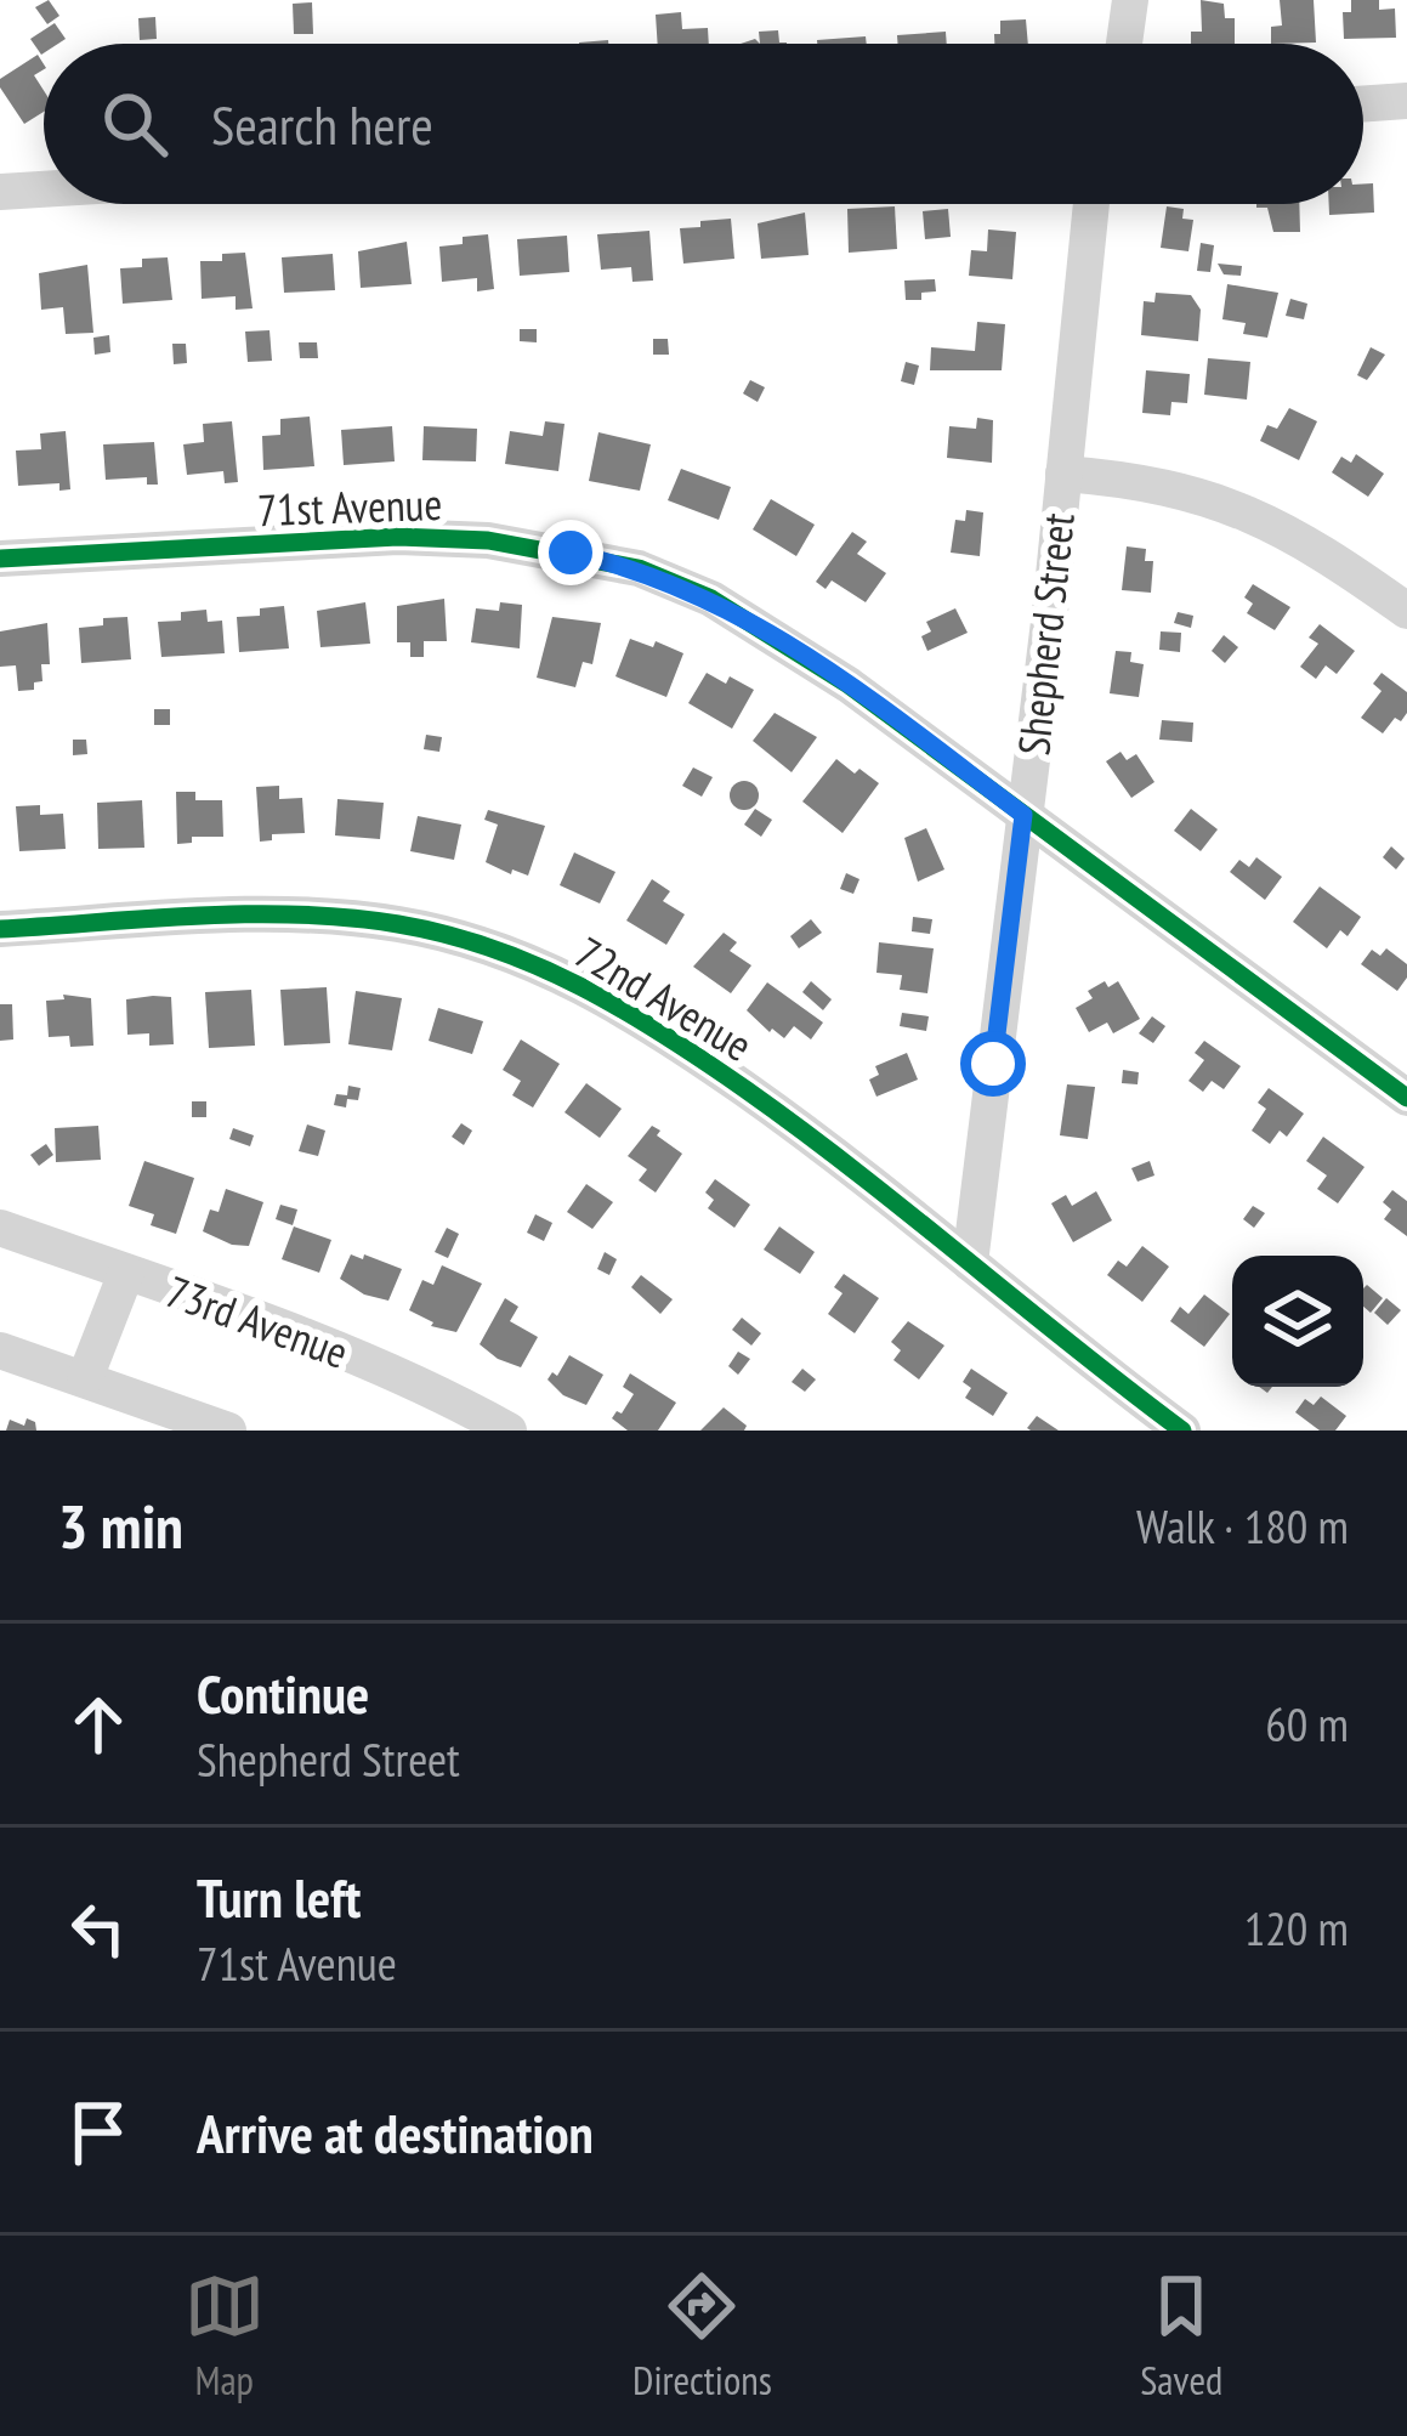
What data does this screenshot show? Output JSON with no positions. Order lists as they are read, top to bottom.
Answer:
{
  "streets": {
    "street": [
      "71st Avenue",
      "Shepherd Street",
      "72nd Avenue",
      "73rd Avenue"
    ]
  },
  "crossings": [
    ["71st Avenue", "Shepherd Street"],
    ["Shepherd Street", "72nd Avenue"]
  ],
  "page": {
    "search": "Search here",
    "heading": ["3 min", "Walk · 180 m"],
    "list": [
      ["Continue", "Shepherd Street", "60 m"],
      ["Turn left", "71st Avenue", "120 m"],
      "Arrive at destination"
    ],
    "nav": ["Map", "Directions", "Saved"]
  }
}
